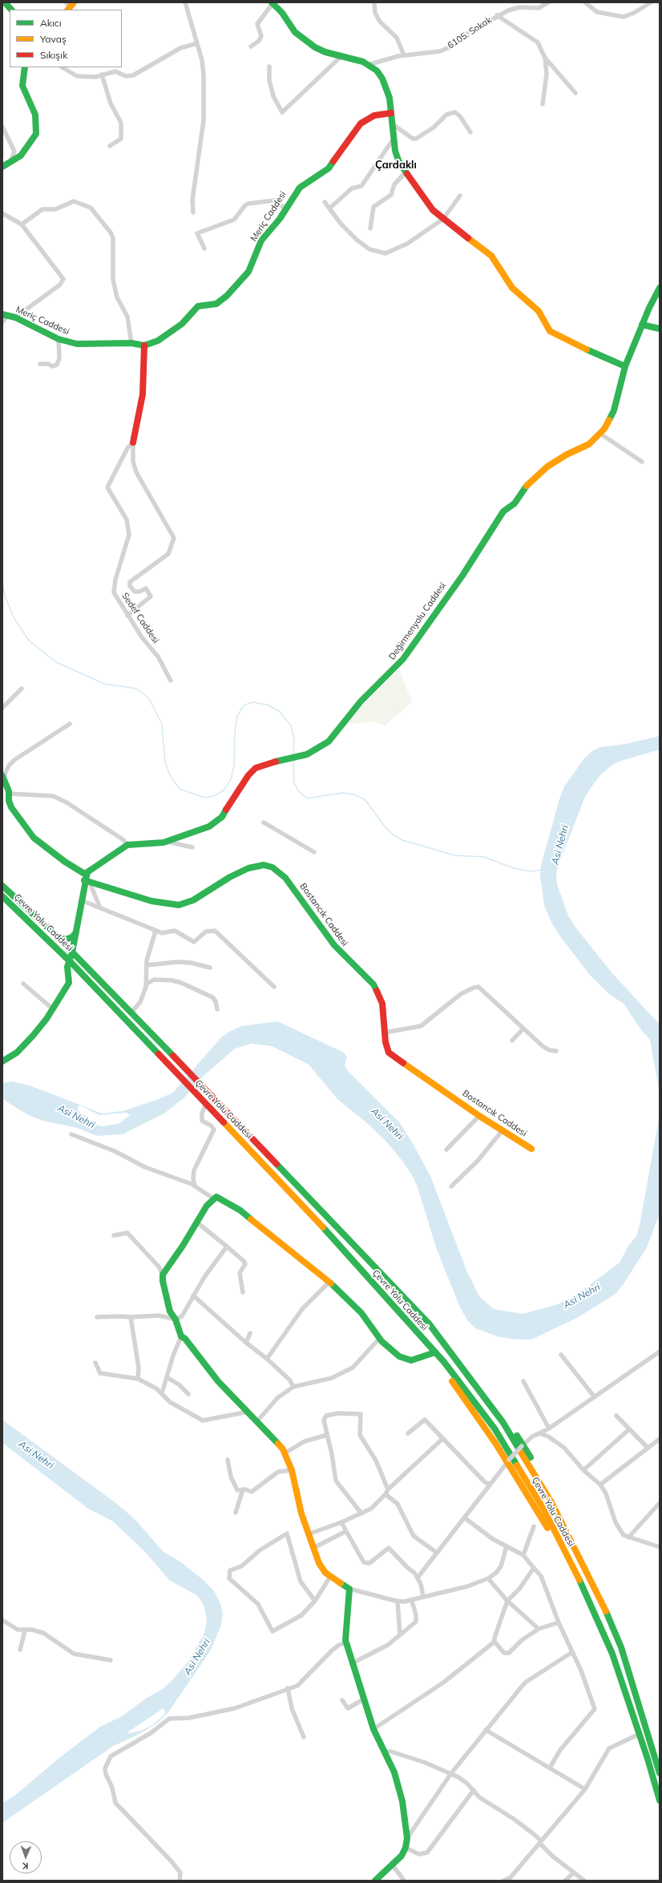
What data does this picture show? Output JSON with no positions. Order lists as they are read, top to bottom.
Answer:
{
  "streets": {
    "main road": [
      "Meriç Caddesi",
      "Sedef Caddesi",
      "Değirmenyolu Caddesi",
      "Bostancık Caddesi",
      "Çevre Yolu Caddesi"
    ],
    "street": ["6105. Sokak"]
  },
  "crossings": [
    ["Meriç Caddesi", "Sedef Caddesi"],
    ["Değirmenyolu Caddesi", "Bostancık Caddesi"]
  ],
  "districts": ["Çardaklı"],
  "water": ["Asi Nehri"],
  "legend": ["Akıcı", "Yavaş", "Sıkışık"],
  "north": "bottom"
}
